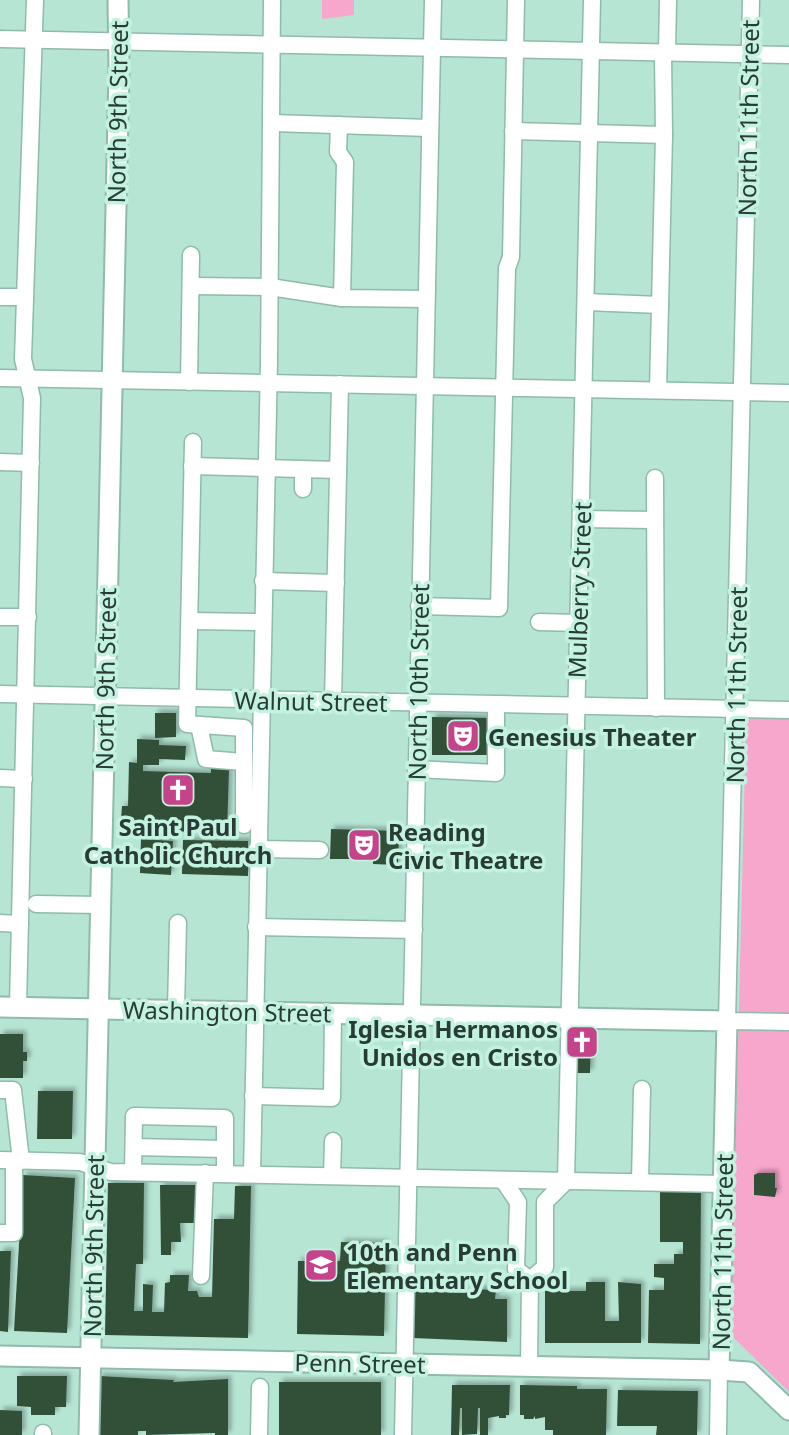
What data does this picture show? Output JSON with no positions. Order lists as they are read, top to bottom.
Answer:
{
  "streets": {
    "main road": [
      "North 9th Street",
      "North 11th Street",
      "Washington Street",
      "Penn Street"
    ],
    "street": ["Mulberry Street", "North 10th Street", "Walnut Street"]
  },
  "crossings": [
    ["North 9th Street", "Walnut Street"],
    ["North 9th Street", "Washington Street"],
    ["North 9th Street", "Penn Street"],
    ["North 11th Street", "Walnut Street"],
    ["North 11th Street", "Washington Street"],
    ["North 11th Street", "Penn Street"],
    ["Mulberry Street", "Walnut Street"],
    ["Mulberry Street", "Washington Street"],
    ["North 10th Street", "Walnut Street"],
    ["North 10th Street", "Washington Street"],
    ["North 10th Street", "Penn Street"]
  ],
  "places": {
    "theatre": ["Genesius Theater", "Reading Civic Theatre"],
    "church": ["Saint Paul Catholic Church", "Iglesia Hermanos Unidos en Cristo"],
    "school or university": ["10th and Penn Elementary School"]
  }
}
